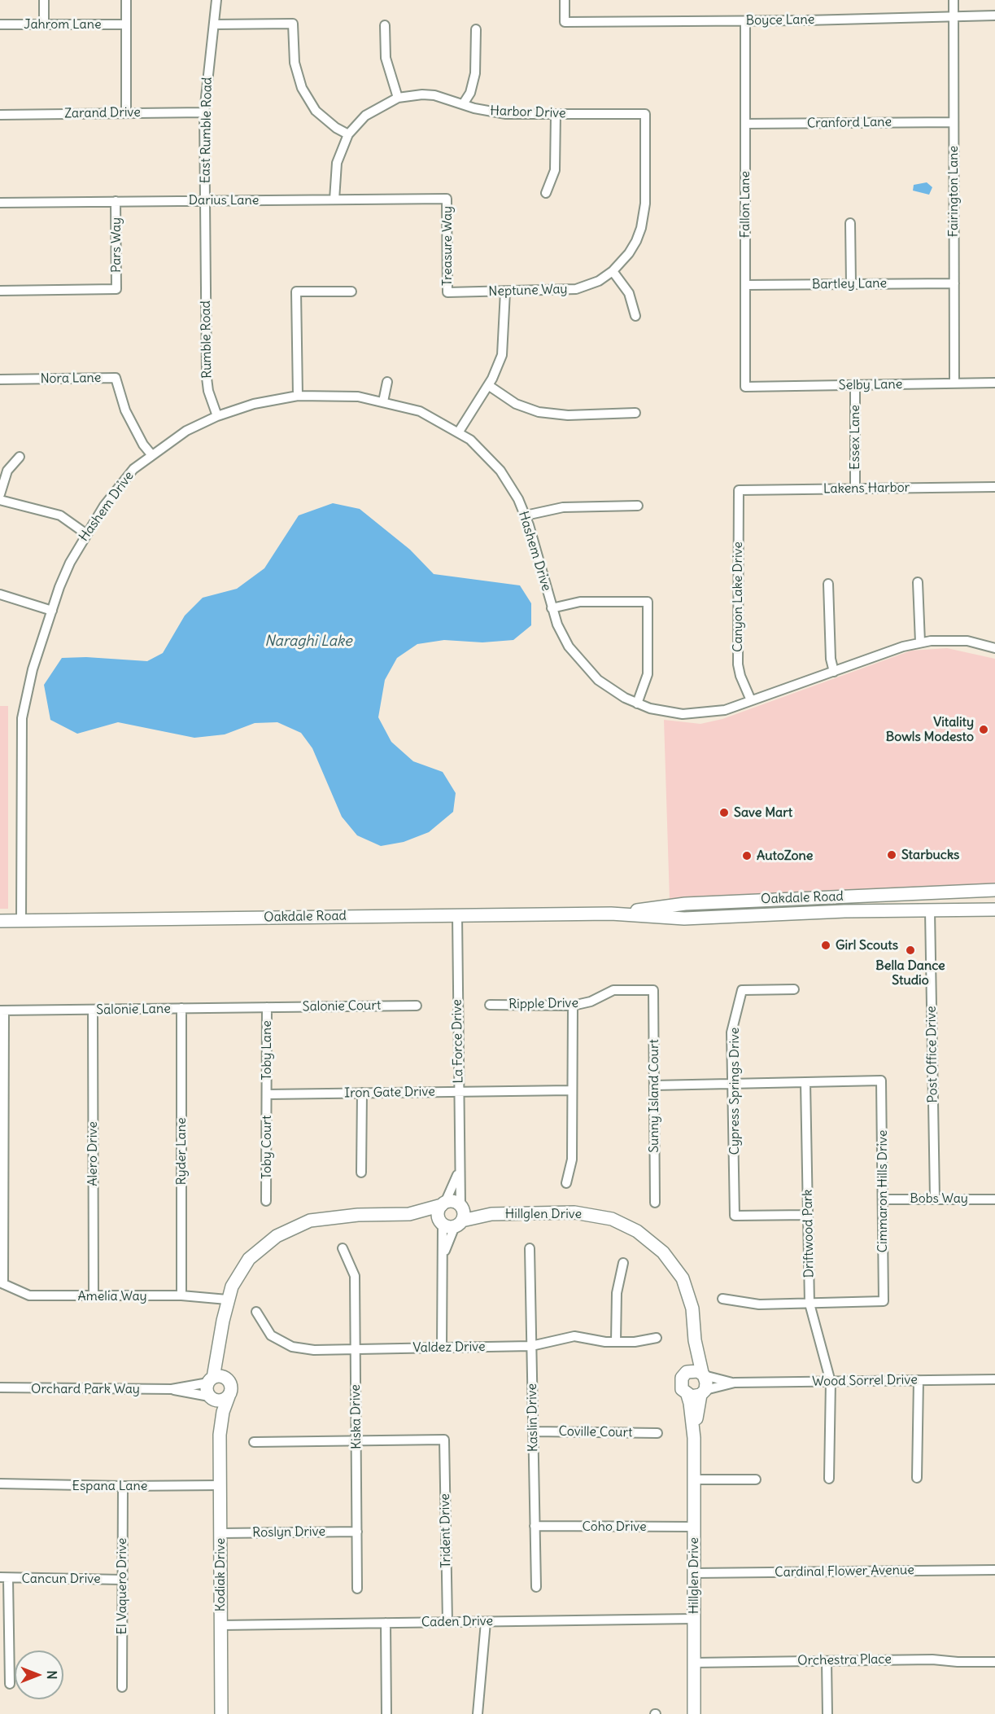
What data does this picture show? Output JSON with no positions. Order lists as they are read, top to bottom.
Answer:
{
  "streets": {
    "street": [
      "Boyce Lane",
      "Jahrom Lane",
      "Harbor Drive",
      "Zarand Drive",
      "Cranford Lane",
      "East Rumble Road",
      "Fairington Lane",
      "Darius Lane",
      "Fallon Lane",
      "Pars Way",
      "Treasure Way",
      "Bartley Lane",
      "Neptune Way",
      "Rumble Road",
      "Nora Lane",
      "Selby Lane",
      "Essex Lane",
      "Lakens Harbor",
      "Hashem Drive",
      "Canyon Lake Drive",
      "Oakdale Road",
      "Ripple Drive",
      "Salonie Court",
      "Salonie Lane",
      "La Force Drive",
      "Toby Lane",
      "Post Office Drive",
      "Cypress Springs Drive",
      "Iron Gate Drive",
      "Sunny Island Court",
      "Toby Court",
      "Ryder Lane",
      "Alero Drive",
      "Cimmaron Hills Drive",
      "Bobs Way",
      "Hillglen Drive",
      "Driftwood Park",
      "Amelia Way",
      "Valdez Drive",
      "Wood Sorrel Drive",
      "Orchard Park Way",
      "Kiska Drive",
      "Kaslin Drive",
      "Coville Court",
      "Espana Lane",
      "Coho Drive",
      "Trident Drive",
      "Roslyn Drive",
      "Cardinal Flower Avenue",
      "Kodiak Drive",
      "Cancun Drive",
      "El Vaquero Drive",
      "Caden Drive",
      "Orchestra Place"
    ]
  },
  "crossings": [
    ["Boyce Lane", "Fairington Lane"],
    ["Boyce Lane", "Fallon Lane"],
    ["Harbor Drive", "Darius Lane"],
    ["Harbor Drive", "Neptune Way"],
    ["Zarand Drive", "East Rumble Road"],
    ["Cranford Lane", "Fairington Lane"],
    ["Cranford Lane", "Fallon Lane"],
    ["East Rumble Road", "Darius Lane"],
    ["East Rumble Road", "Rumble Road"],
    ["Fairington Lane", "Bartley Lane"],
    ["Fairington Lane", "Selby Lane"],
    ["Darius Lane", "Pars Way"],
    ["Darius Lane", "Treasure Way"],
    ["Fallon Lane", "Bartley Lane"],
    ["Fallon Lane", "Selby Lane"],
    ["Treasure Way", "Neptune Way"],
    ["Rumble Road", "Hashem Drive"],
    ["Nora Lane", "Hashem Drive"],
    ["Selby Lane", "Essex Lane"],
    ["Essex Lane", "Lakens Harbor"],
    ["Lakens Harbor", "Canyon Lake Drive"],
    ["Hashem Drive", "Canyon Lake Drive"],
    ["Hashem Drive", "Oakdale Road"],
    ["Oakdale Road", "La Force Drive"],
    ["Oakdale Road", "Post Office Drive"],
    ["Ripple Drive", "Sunny Island Court"],
    ["Salonie Court", "Salonie Lane"],
    ["Salonie Court", "Toby Lane"],
    ["Salonie Lane", "Toby Lane"],
    ["Salonie Lane", "Ryder Lane"],
    ["Salonie Lane", "Alero Drive"],
    ["La Force Drive", "Iron Gate Drive"],
    ["La Force Drive", "Hillglen Drive"],
    ["La Force Drive", "Valdez Drive"],
    ["Toby Lane", "Iron Gate Drive"],
    ["Toby Lane", "Toby Court"],
    ["Post Office Drive", "Bobs Way"],
    ["Cypress Springs Drive", "Driftwood Park"],
    ["Iron Gate Drive", "Toby Court"],
    ["Ryder Lane", "Amelia Way"],
    ["Alero Drive", "Amelia Way"],
    ["Cimmaron Hills Drive", "Bobs Way"],
    ["Cimmaron Hills Drive", "Driftwood Park"],
    ["Hillglen Drive", "Wood Sorrel Drive"],
    ["Hillglen Drive", "Coho Drive"],
    ["Hillglen Drive", "Cardinal Flower Avenue"],
    ["Hillglen Drive", "Caden Drive"],
    ["Hillglen Drive", "Orchestra Place"],
    ["Driftwood Park", "Wood Sorrel Drive"],
    ["Valdez Drive", "Kiska Drive"],
    ["Valdez Drive", "Kaslin Drive"],
    ["Orchard Park Way", "Kodiak Drive"],
    ["Kiska Drive", "Trident Drive"],
    ["Kiska Drive", "Roslyn Drive"],
    ["Kaslin Drive", "Coville Court"],
    ["Kaslin Drive", "Coho Drive"],
    ["Espana Lane", "Kodiak Drive"],
    ["Espana Lane", "El Vaquero Drive"],
    ["Trident Drive", "Caden Drive"],
    ["Roslyn Drive", "Kodiak Drive"],
    ["Kodiak Drive", "Caden Drive"],
    ["Cancun Drive", "El Vaquero Drive"]
  ],
  "water": ["Naraghi Lake"],
  "places": [
    "Vitality Bowls Modesto",
    "Save Mart",
    "Starbucks",
    "AutoZone",
    "Girl Scouts",
    "Bella Dance Studio"
  ],
  "north": "right"
}
